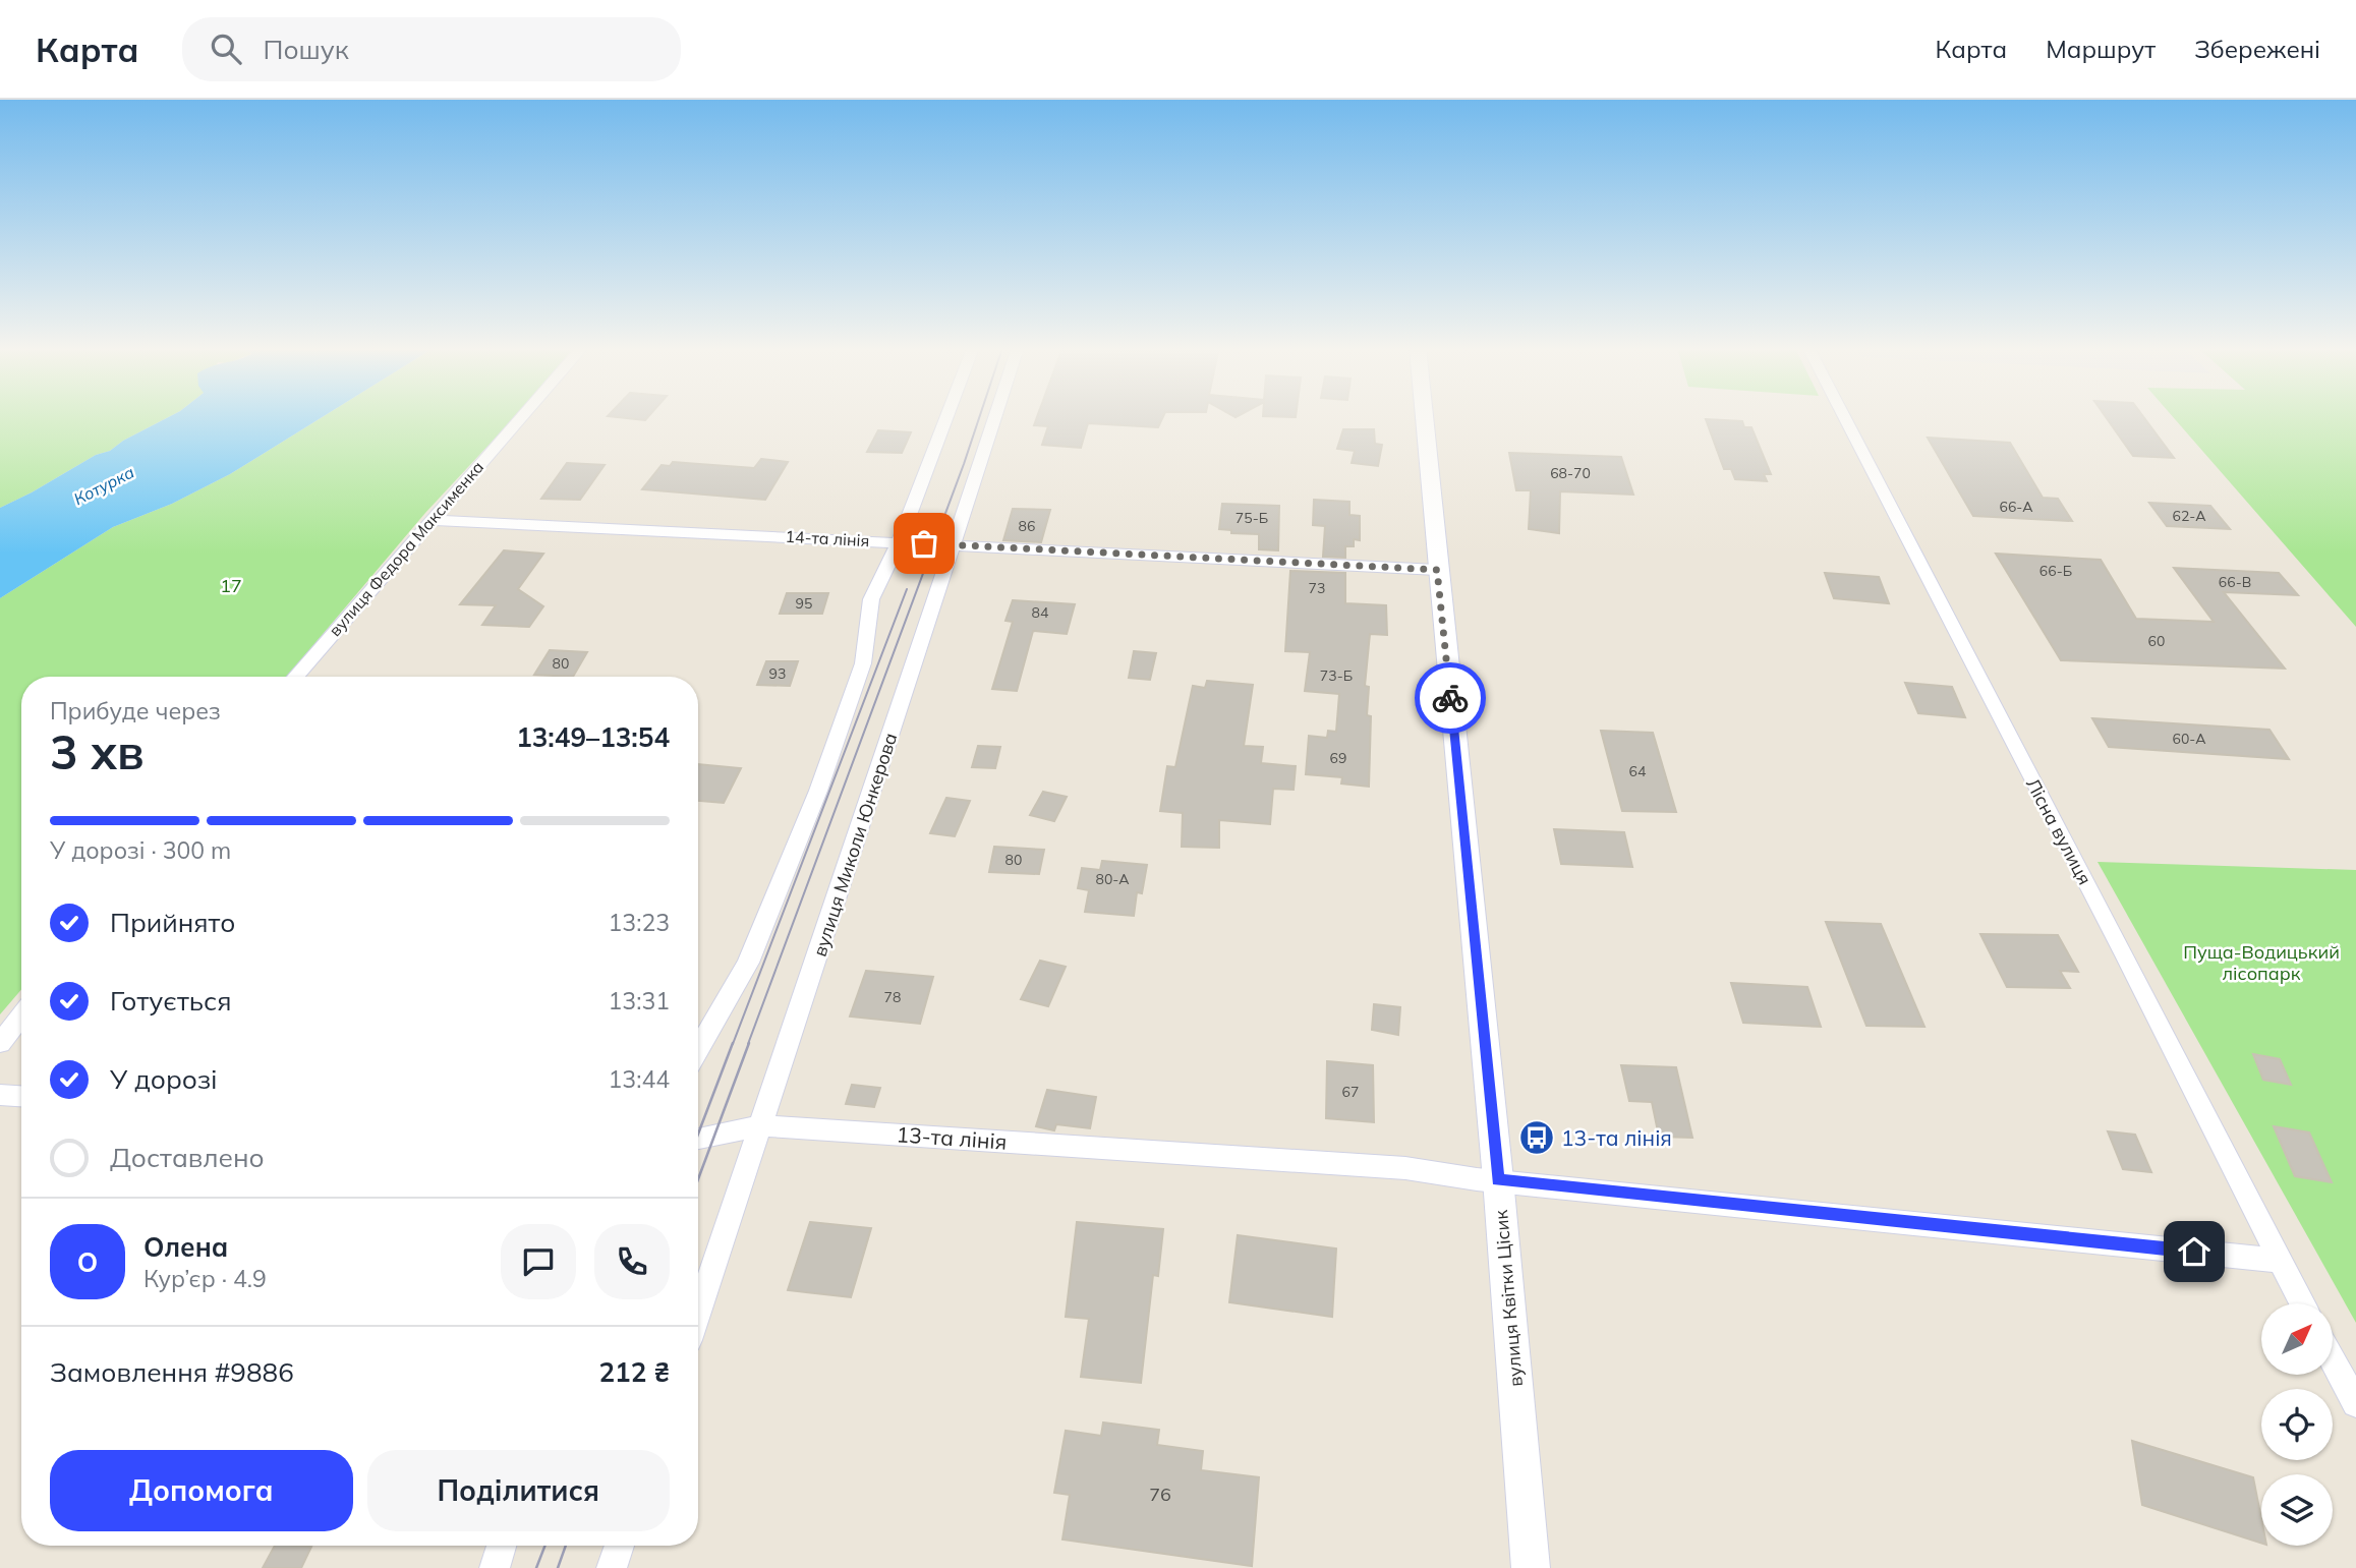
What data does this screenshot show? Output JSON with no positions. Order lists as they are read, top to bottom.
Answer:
{
  "streets": {
    "street": [
      "14-та лінія",
      "вулиця Федора Максименка",
      "Лісна вулиця",
      "вулиця Миколи Юнкерова",
      "13-та лінія",
      "вулиця Квітки Цісик"
    ]
  },
  "crossings": [
    ["14-та лінія", "вулиця Федора Максименка"],
    ["14-та лінія", "вулиця Миколи Юнкерова"],
    ["14-та лінія", "вулиця Квітки Цісик"],
    ["Лісна вулиця", "13-та лінія"],
    ["вулиця Миколи Юнкерова", "13-та лінія"],
    ["13-та лінія", "вулиця Квітки Цісик"]
  ],
  "water": ["Котурка"],
  "parks": ["17", "Пуща-Водицький лісопарк"],
  "places": {
    "bus stop": ["13-та лінія"]
  },
  "house_numbers": [
    "68-70",
    "66-А",
    "62-А",
    "75-Б",
    "86",
    "66-Б",
    "66-В",
    "73",
    "95",
    "84",
    "60",
    "80",
    "93",
    "73-Б",
    "60-А",
    "69",
    "64",
    "80",
    "80-А",
    "78",
    "67",
    "76"
  ],
  "north": "top right",
  "page": {
    "header": "Карта",
    "search": "Пошук",
    "nav": ["Карта", "Маршрут", "Збережені"],
    "heading": ["3 хв", "Прибуде через", "13:49–13:54"],
    "panel": [
      "Олена",
      "Кур’єр · 4.9",
      "Замовлення #9886",
      "212 ₴"
    ],
    "bar": "У дорозі · 300 m",
    "list": [
      ["Прийнято", "13:23"],
      ["Готується", "13:31"],
      ["У дорозі", "13:44"],
      "Доставлено"
    ],
    "round": "О",
    "buttons": ["Допомога", "Поділитися"]
  }
}
